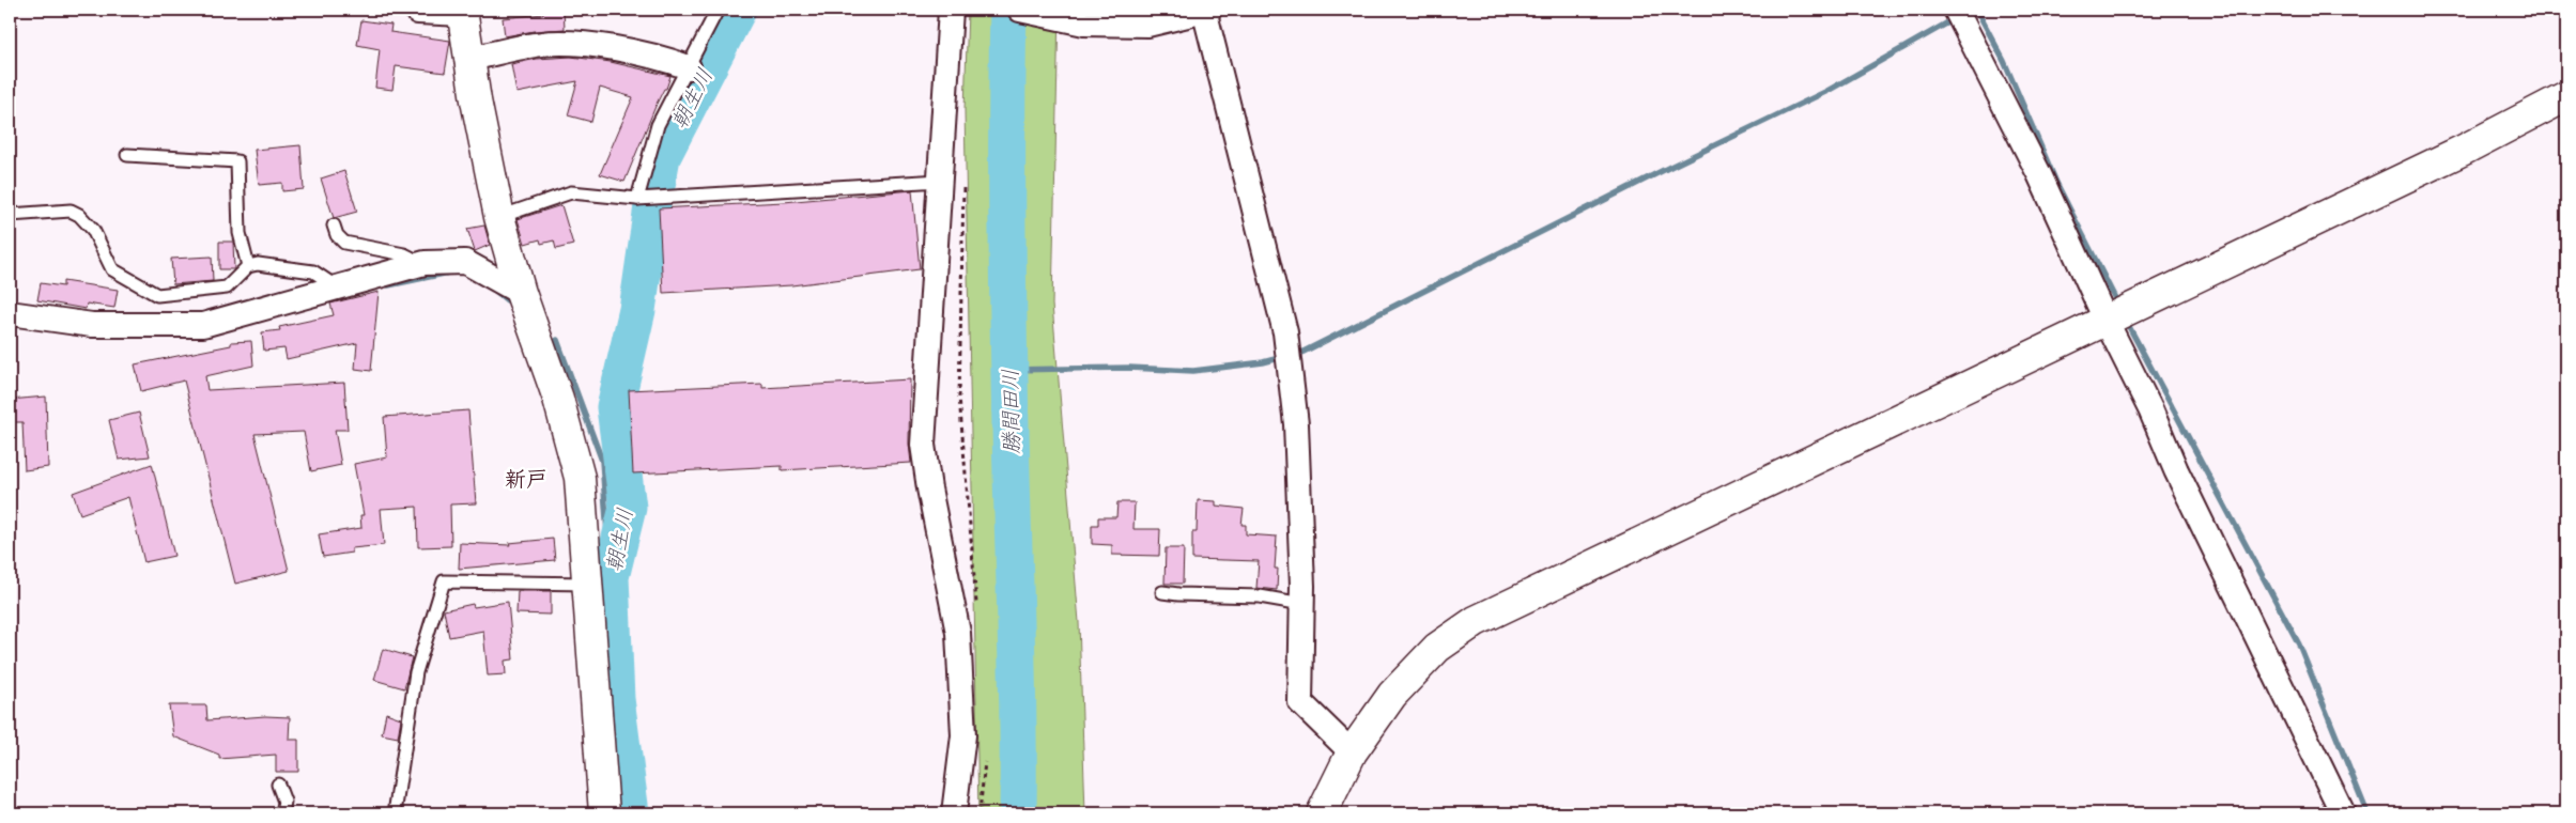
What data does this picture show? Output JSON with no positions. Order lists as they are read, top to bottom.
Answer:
{
  "districts": ["新戸"],
  "water": ["朝生川", "勝間田川"]
}
